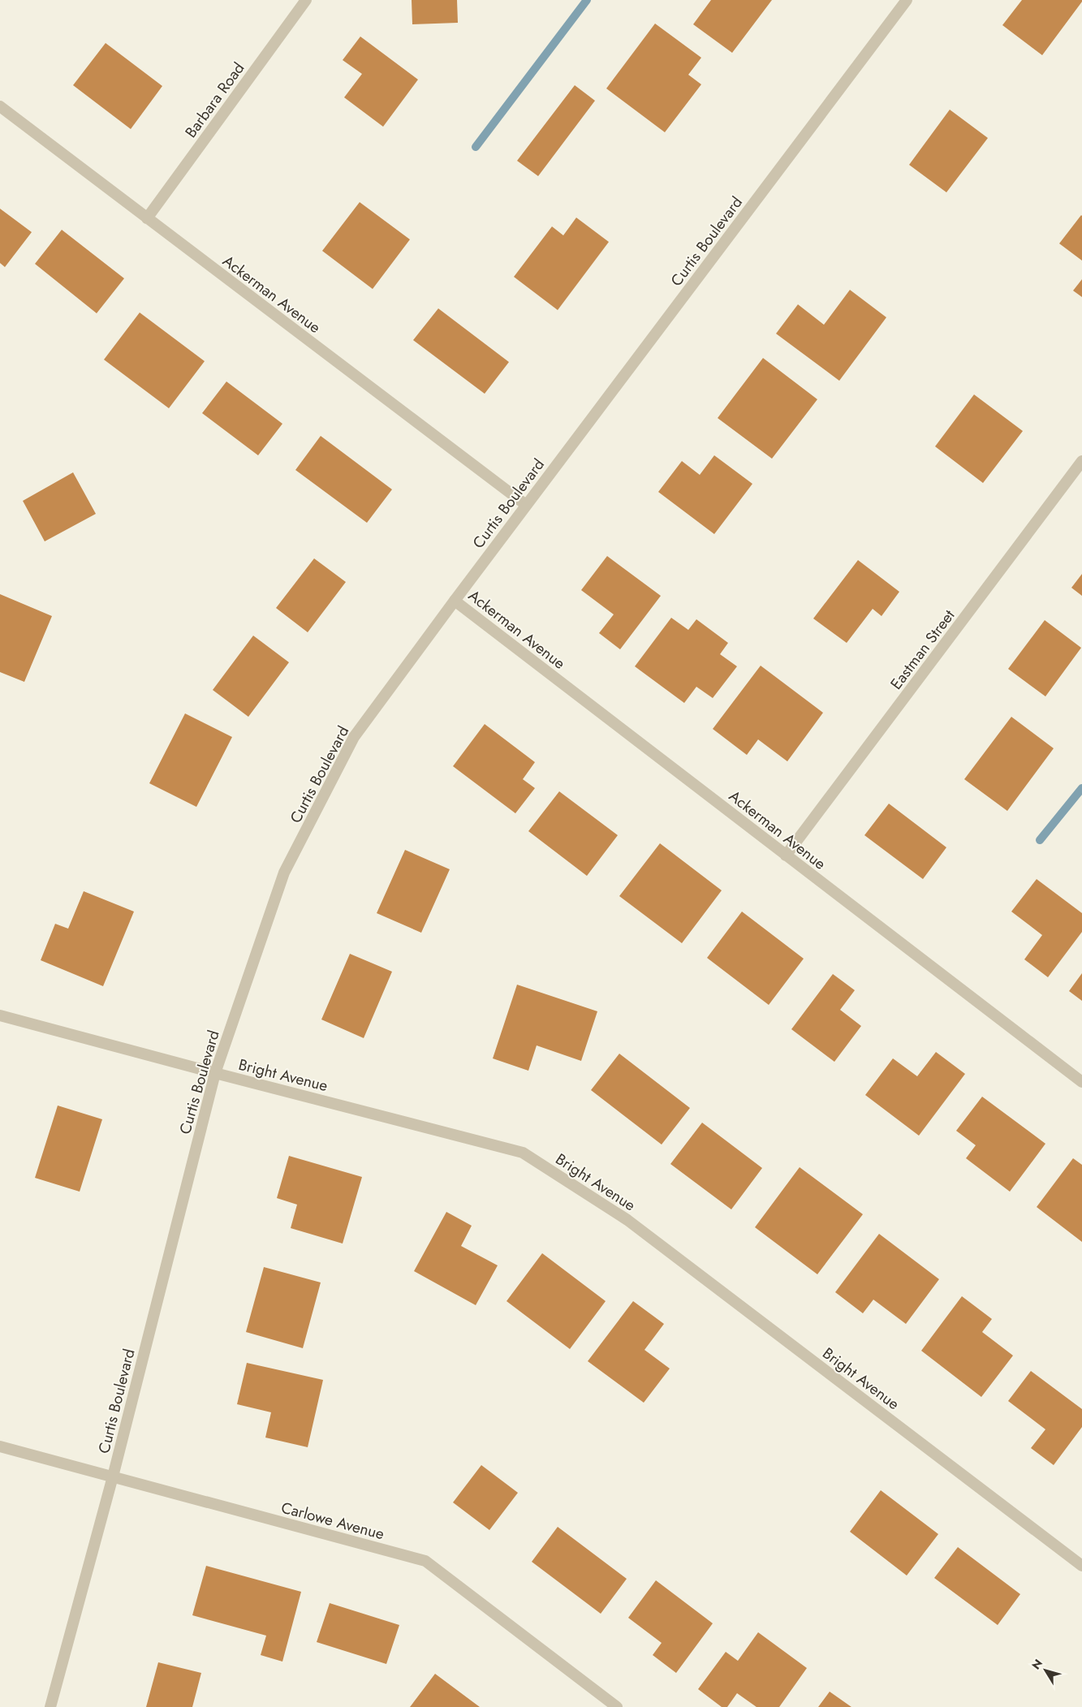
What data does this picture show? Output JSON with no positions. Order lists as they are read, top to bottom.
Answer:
{
  "streets": {
    "street": [
      "Barbara Road",
      "Curtis Boulevard",
      "Ackerman Avenue",
      "Eastman Street",
      "Bright Avenue",
      "Carlowe Avenue"
    ]
  },
  "crossings": [
    ["Barbara Road", "Ackerman Avenue"],
    ["Curtis Boulevard", "Ackerman Avenue"],
    ["Curtis Boulevard", "Bright Avenue"],
    ["Curtis Boulevard", "Carlowe Avenue"],
    ["Ackerman Avenue", "Eastman Street"]
  ],
  "north": "top left"
}
